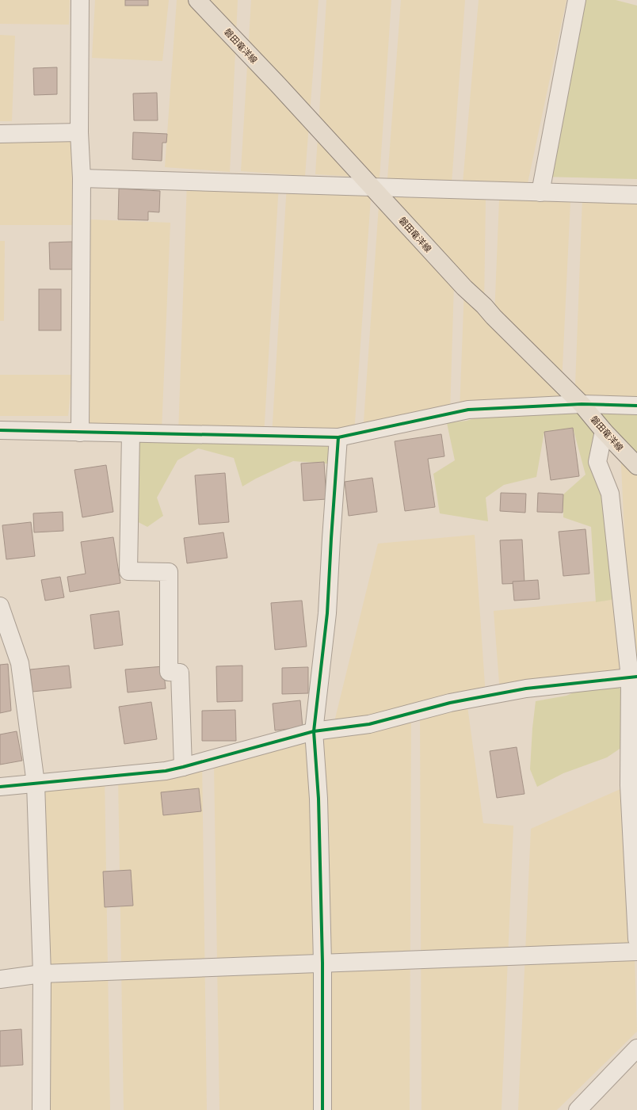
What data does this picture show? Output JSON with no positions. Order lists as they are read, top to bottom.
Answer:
{
  "streets": {
    "main road": ["磐田竜洋線"]
  }
}
